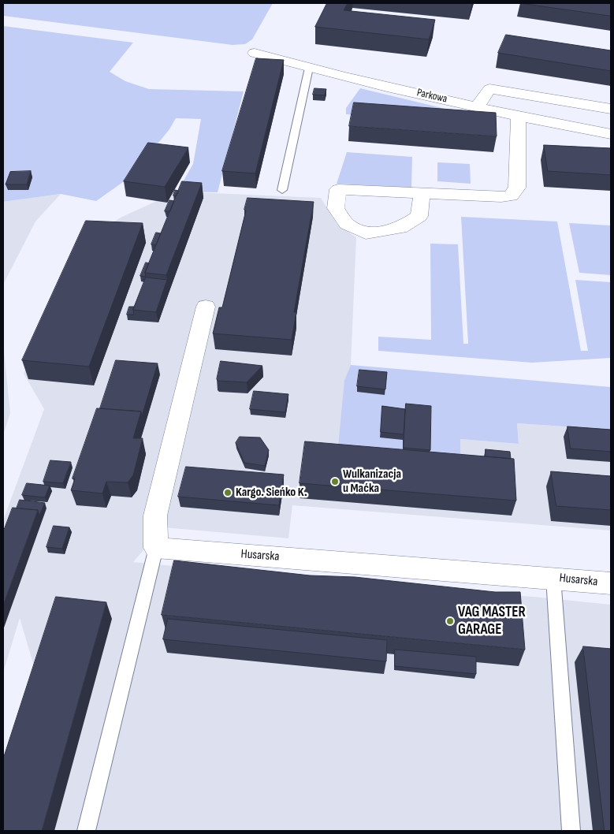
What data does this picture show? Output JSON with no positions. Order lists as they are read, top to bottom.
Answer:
{
  "streets": {
    "street": ["Parkowa", "Husarska"]
  },
  "places": ["Wulkanizacja u Maćka", "Kargo. Sieńko K.", "VAG MASTER GARAGE"]
}
